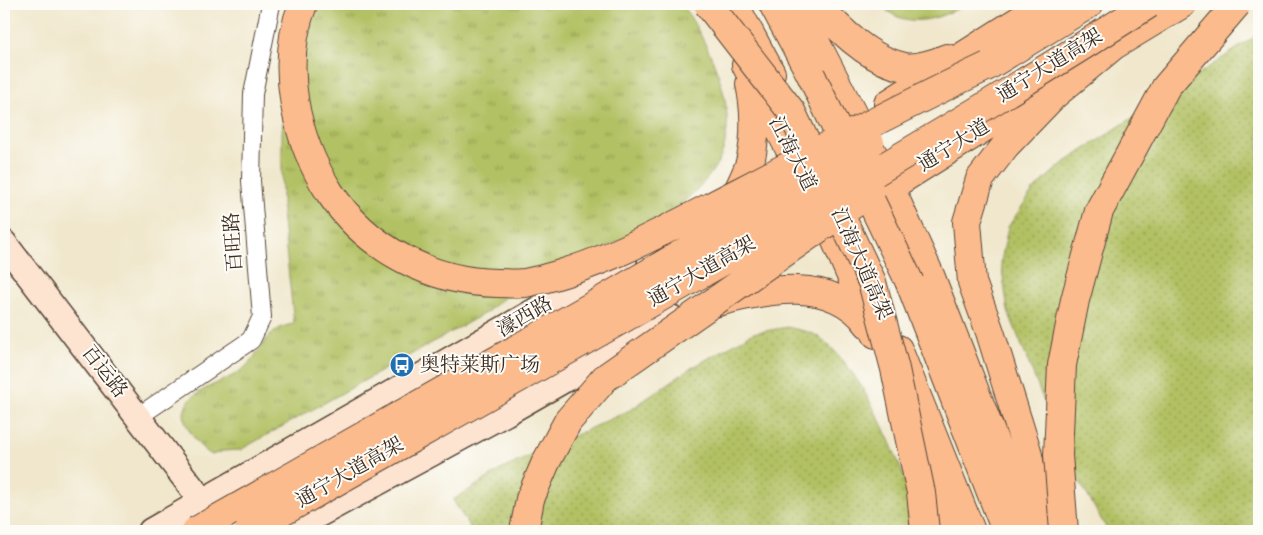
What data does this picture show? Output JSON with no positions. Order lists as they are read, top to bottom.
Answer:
{
  "streets": {
    "main road": [
      "通宁大道高架",
      "通宁大道",
      "江海大道",
      "江海大道高架",
      "濠西路",
      "百运路"
    ],
    "street": ["百旺路"]
  },
  "crossings": [
    ["通宁大道", "江海大道"],
    ["江海大道", "濠西路"],
    ["百旺路", "百运路"],
    ["濠西路", "百运路"]
  ],
  "places": {
    "bus stop": ["奥特莱斯广场"]
  }
}
